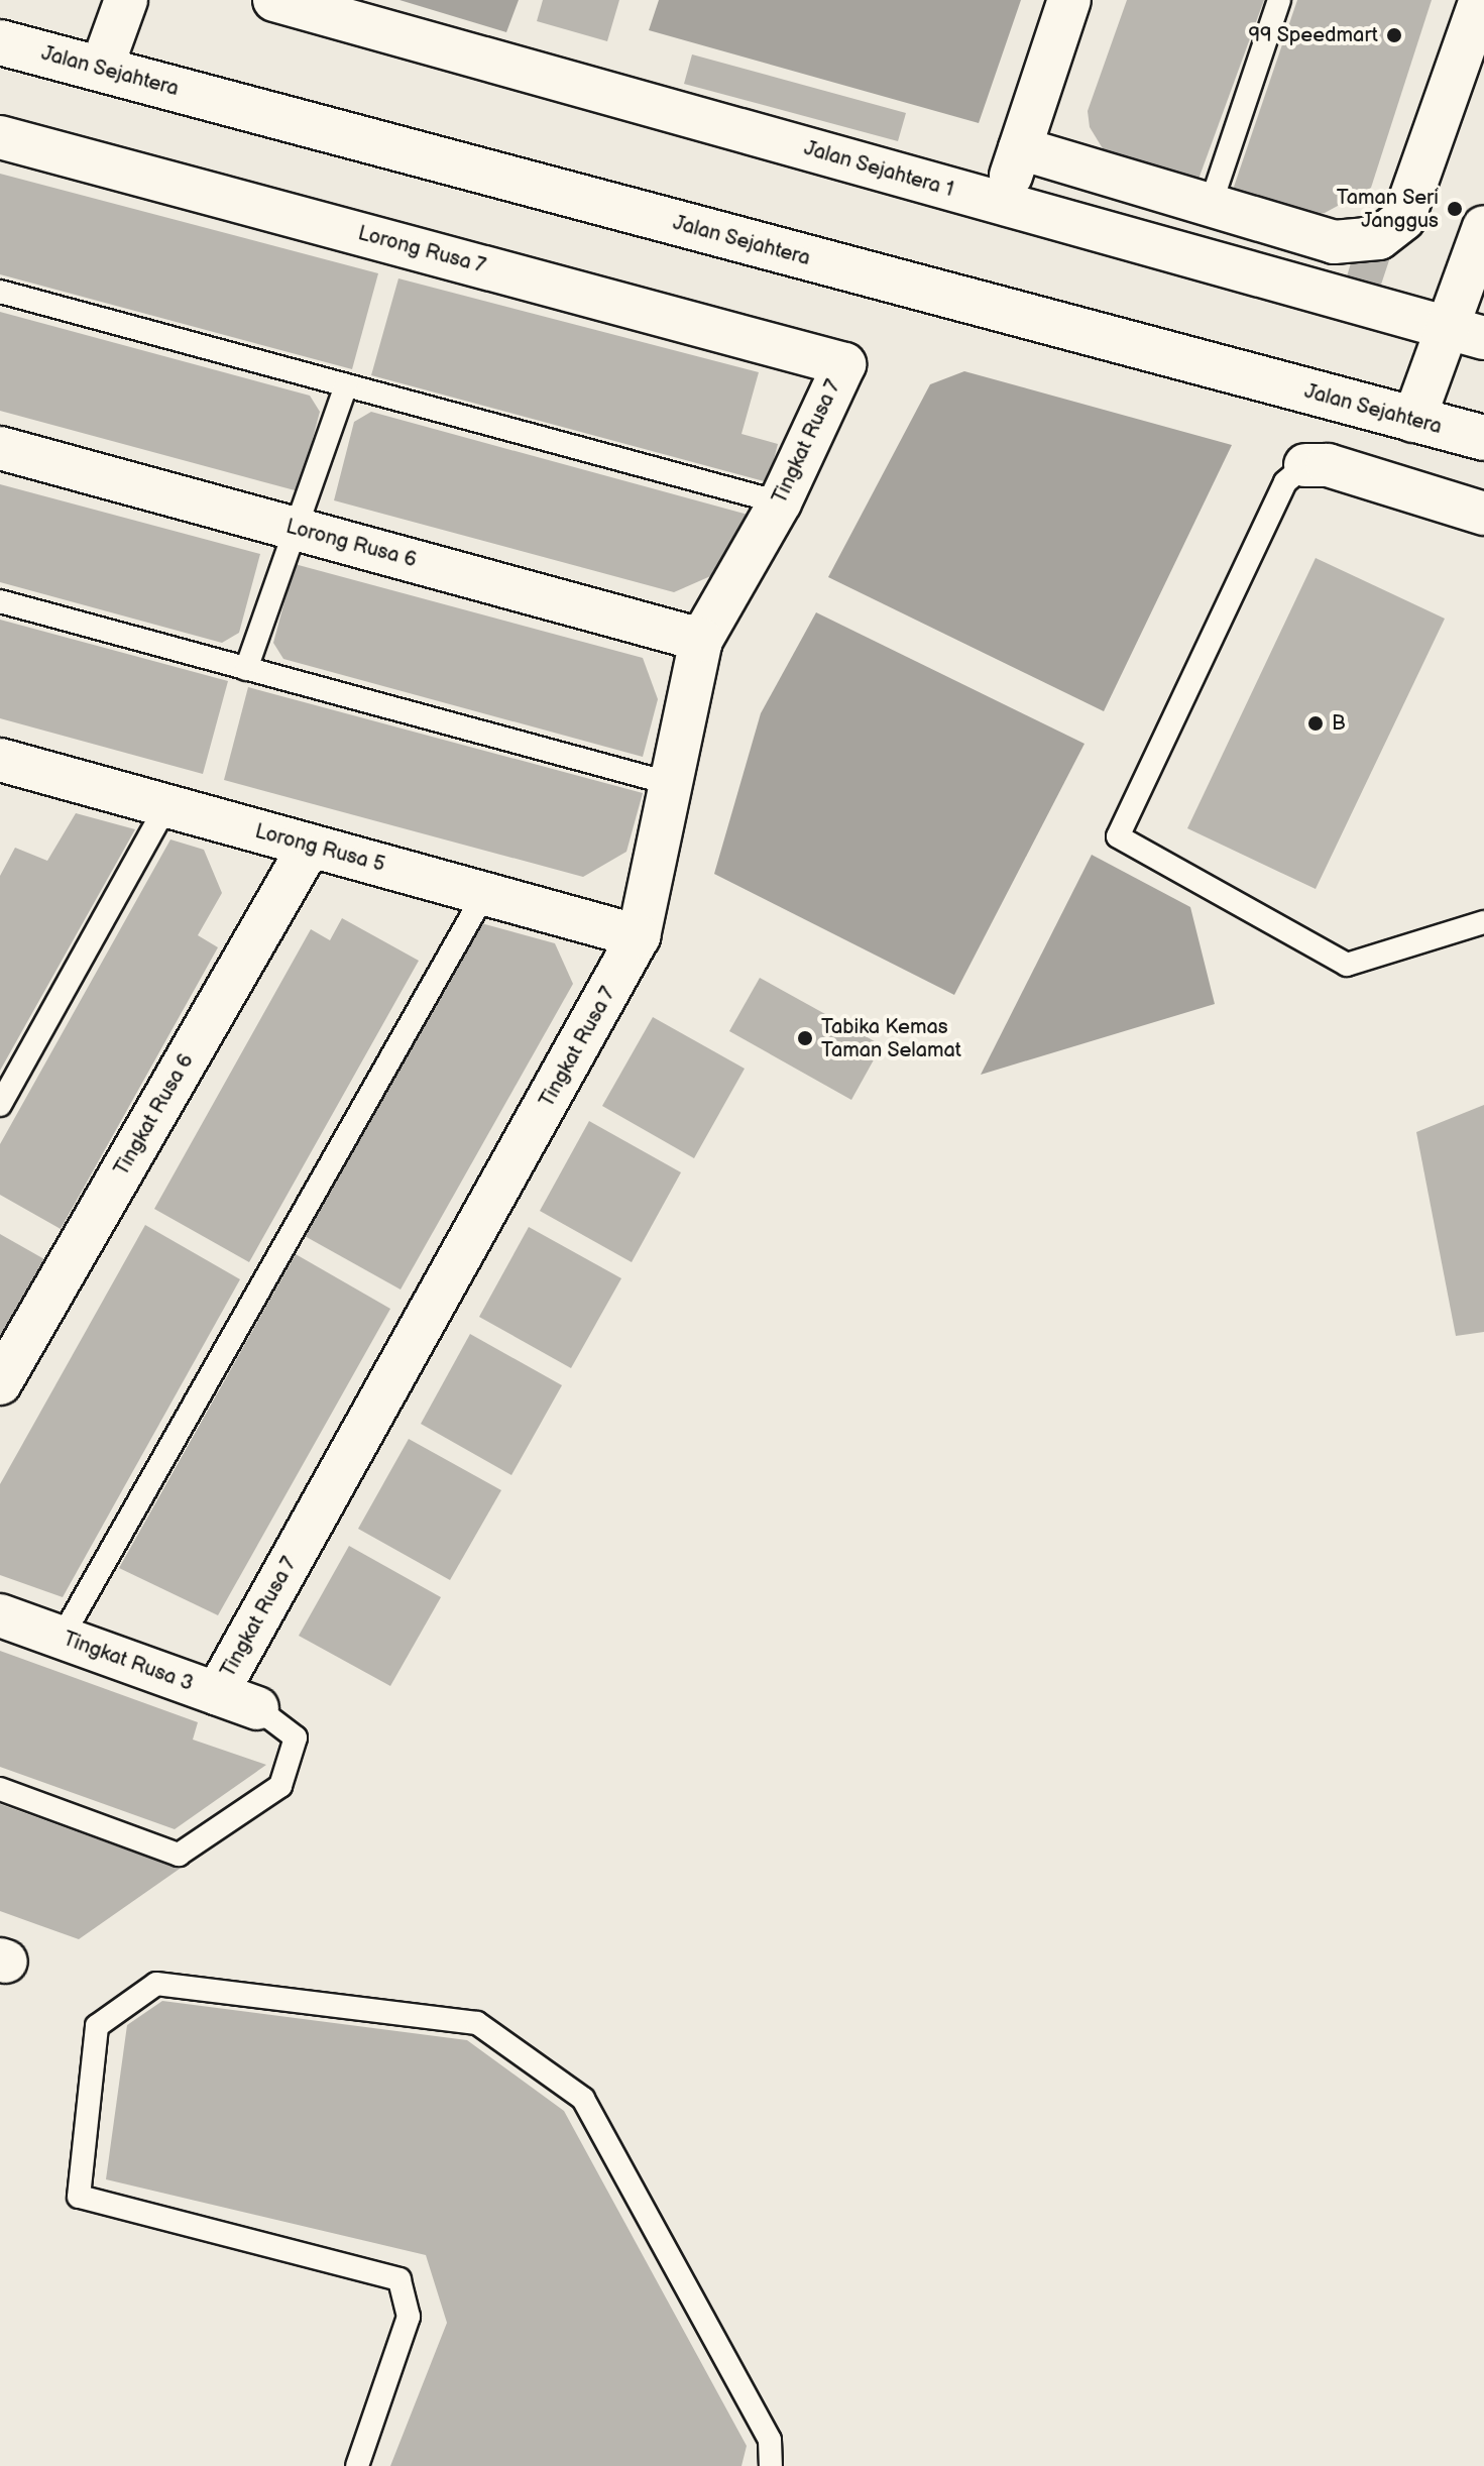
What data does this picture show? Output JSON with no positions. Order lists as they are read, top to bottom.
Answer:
{
  "streets": {
    "main road": ["Jalan Sejahtera"],
    "street": [
      "Jalan Sejahtera 1",
      "Lorong Rusa 7",
      "Tingkat Rusa 7",
      "Lorong Rusa 6",
      "Lorong Rusa 5",
      "Tingkat Rusa 6",
      "Tingkat Rusa 3"
    ]
  },
  "crossings": [
    ["Lorong Rusa 7", "Tingkat Rusa 7"],
    ["Tingkat Rusa 7", "Lorong Rusa 6"],
    ["Tingkat Rusa 7", "Lorong Rusa 5"],
    ["Tingkat Rusa 7", "Tingkat Rusa 3"],
    ["Lorong Rusa 5", "Tingkat Rusa 6"]
  ],
  "places": [
    "99 Speedmart",
    "Taman Seri Janggus",
    "B",
    "Tabika Kemas Taman Selamat"
  ]
}
